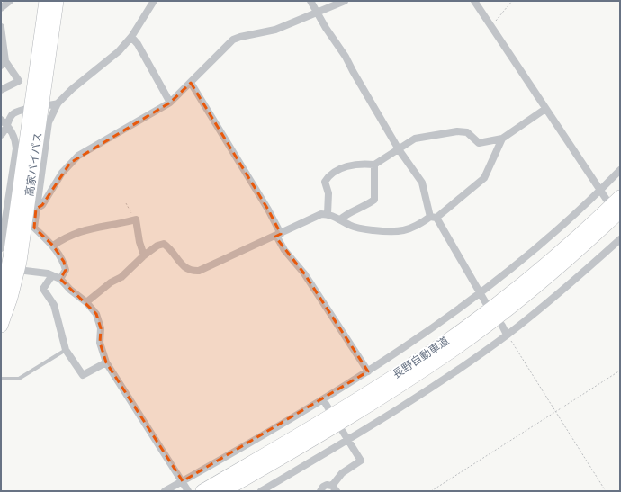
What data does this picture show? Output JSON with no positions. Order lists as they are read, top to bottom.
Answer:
{
  "streets": {
    "highway": ["高家バイパス", "長野自動車道"]
  }
}
